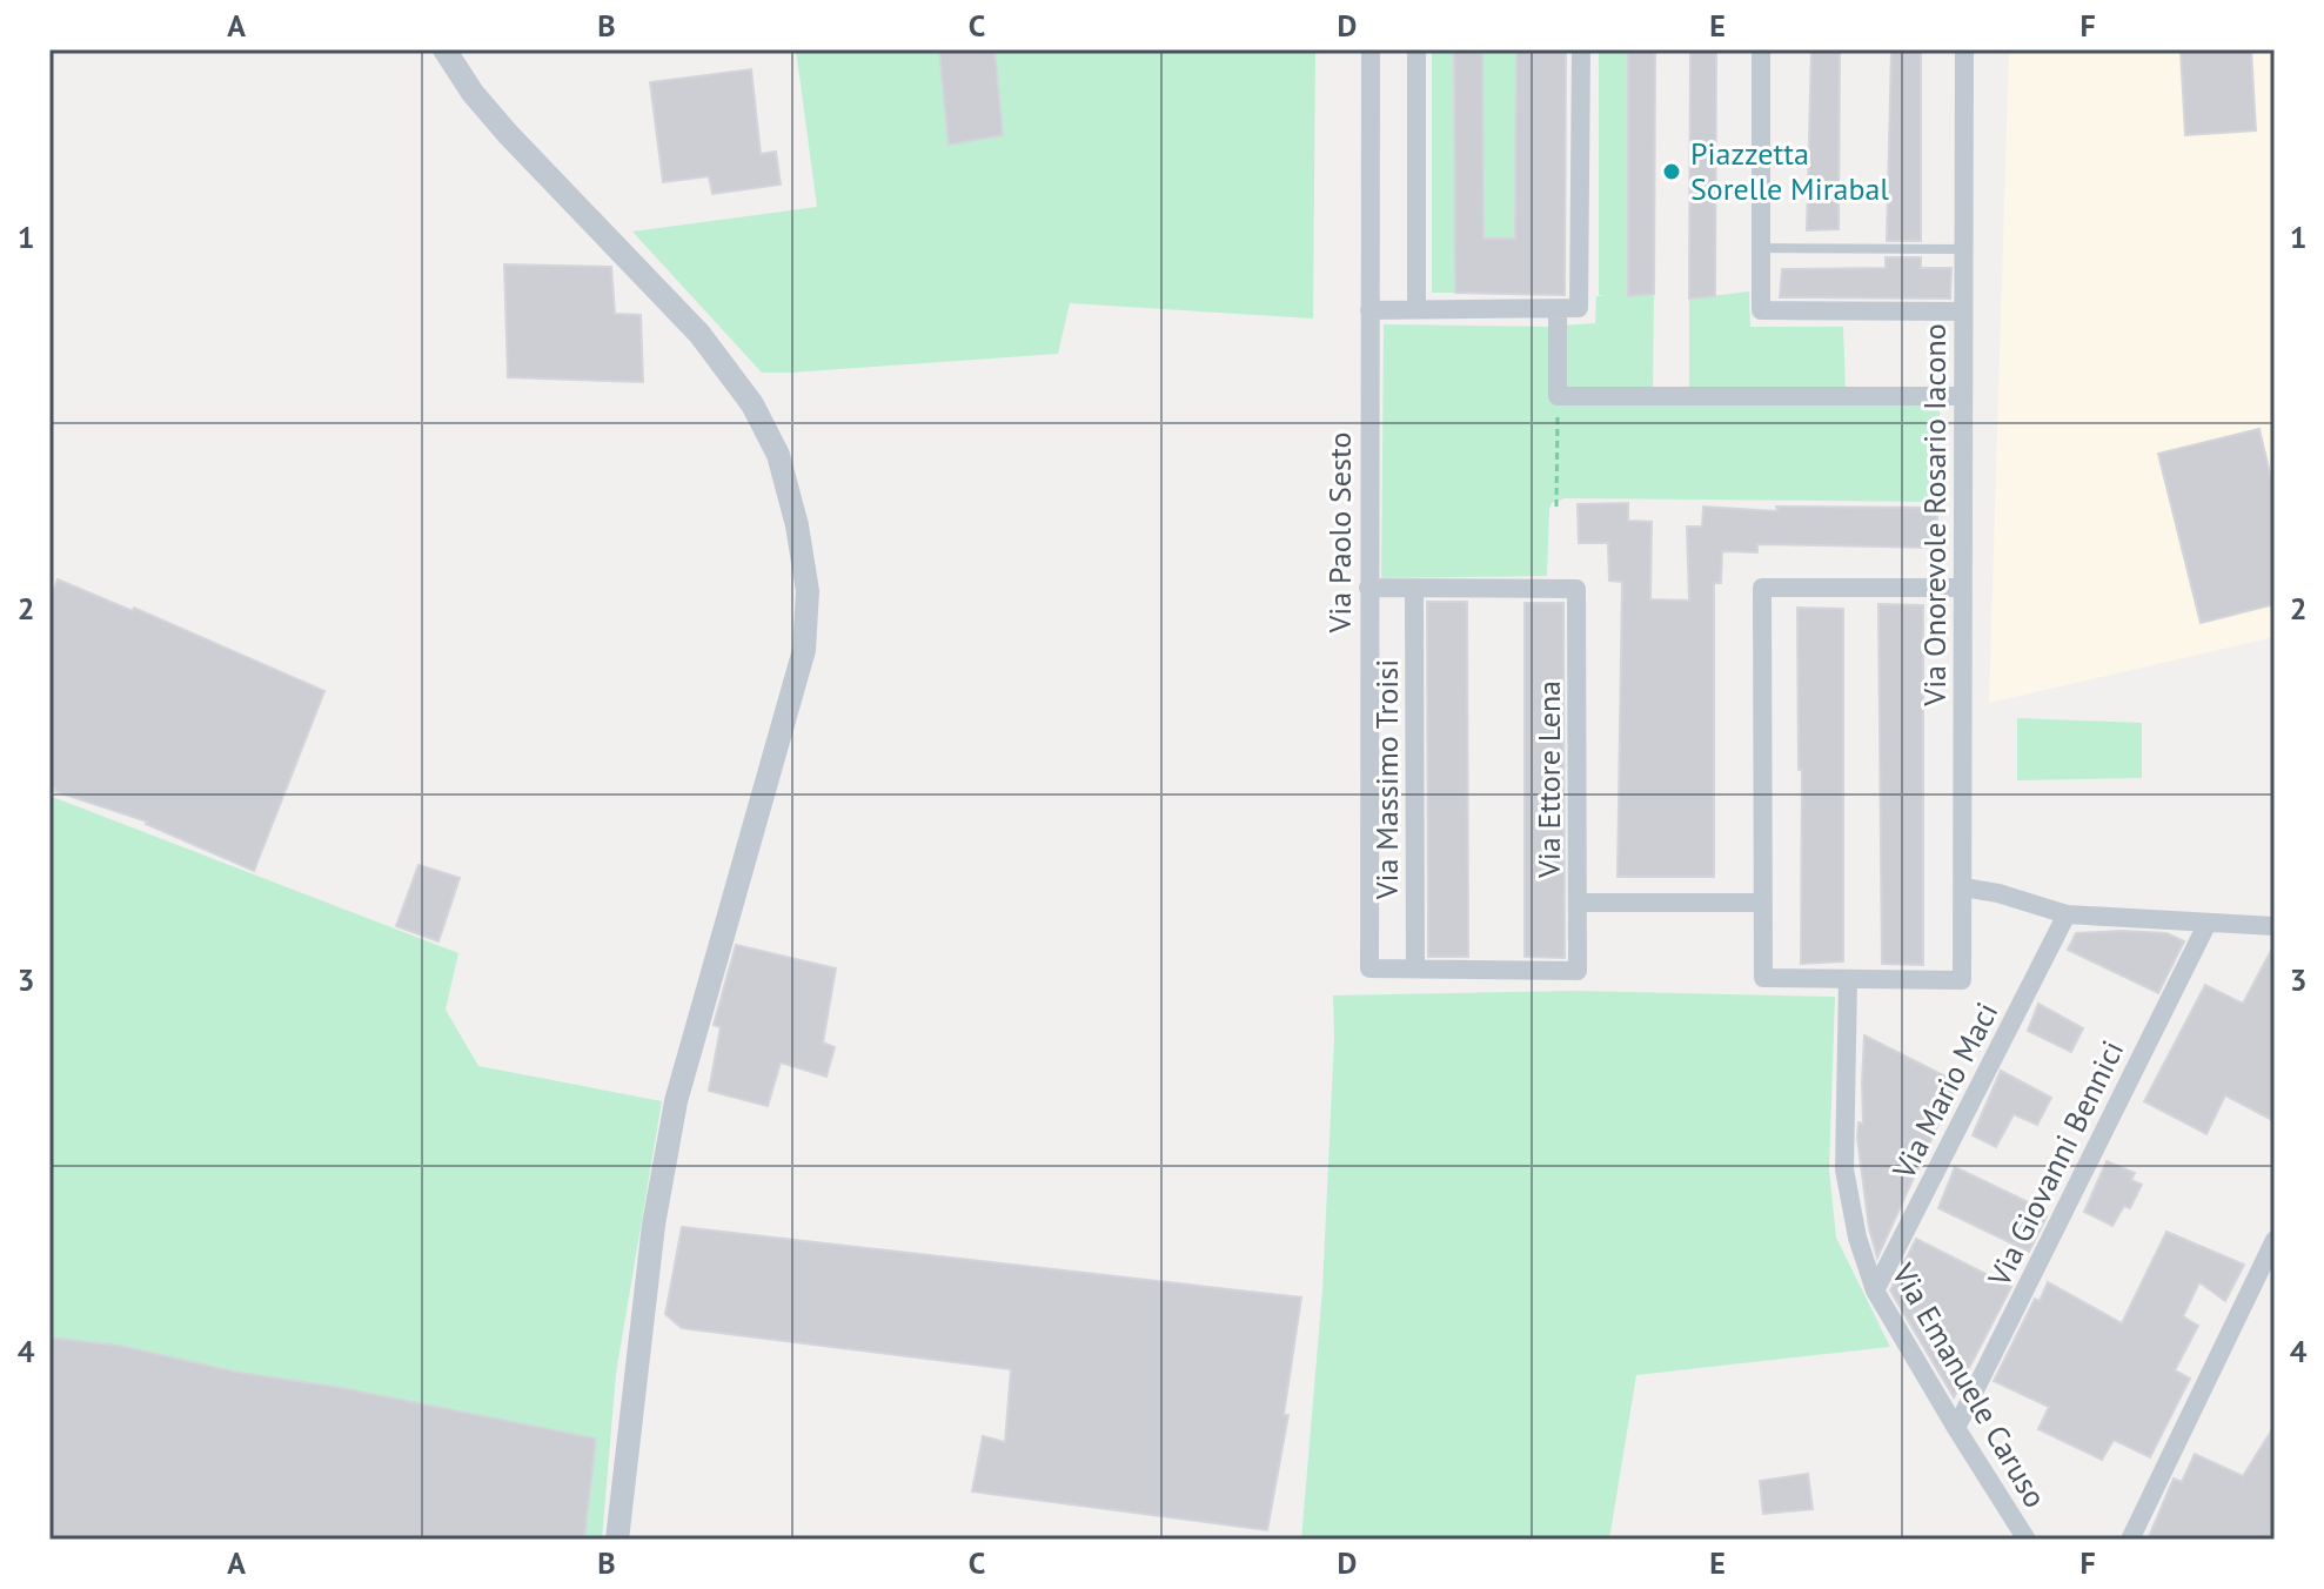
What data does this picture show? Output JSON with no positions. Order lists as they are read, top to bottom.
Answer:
{
  "streets": {
    "street": [
      "Via Onorevole Rosario Iacono",
      "Via Paolo Sesto",
      "Via Massimo Troisi",
      "Via Ettore Lena",
      "Via Mario Maci",
      "Via Giovanni Bennici",
      "Via Emanuele Caruso"
    ]
  },
  "crossings": [
    ["Via Onorevole Rosario Iacono", "Via Emanuele Caruso"],
    ["Via Paolo Sesto", "Via Massimo Troisi"],
    ["Via Paolo Sesto", "Via Ettore Lena"],
    ["Via Massimo Troisi", "Via Ettore Lena"],
    ["Via Mario Maci", "Via Emanuele Caruso"],
    ["Via Giovanni Bennici", "Via Emanuele Caruso"]
  ],
  "places": ["Piazzetta Sorelle Mirabal"],
  "grid": {
    "columns": [
      "A",
      "B",
      "C",
      "D",
      "E",
      "F"
    ],
    "rows": [
      "1",
      "2",
      "3",
      "4"
    ]
  }
}
